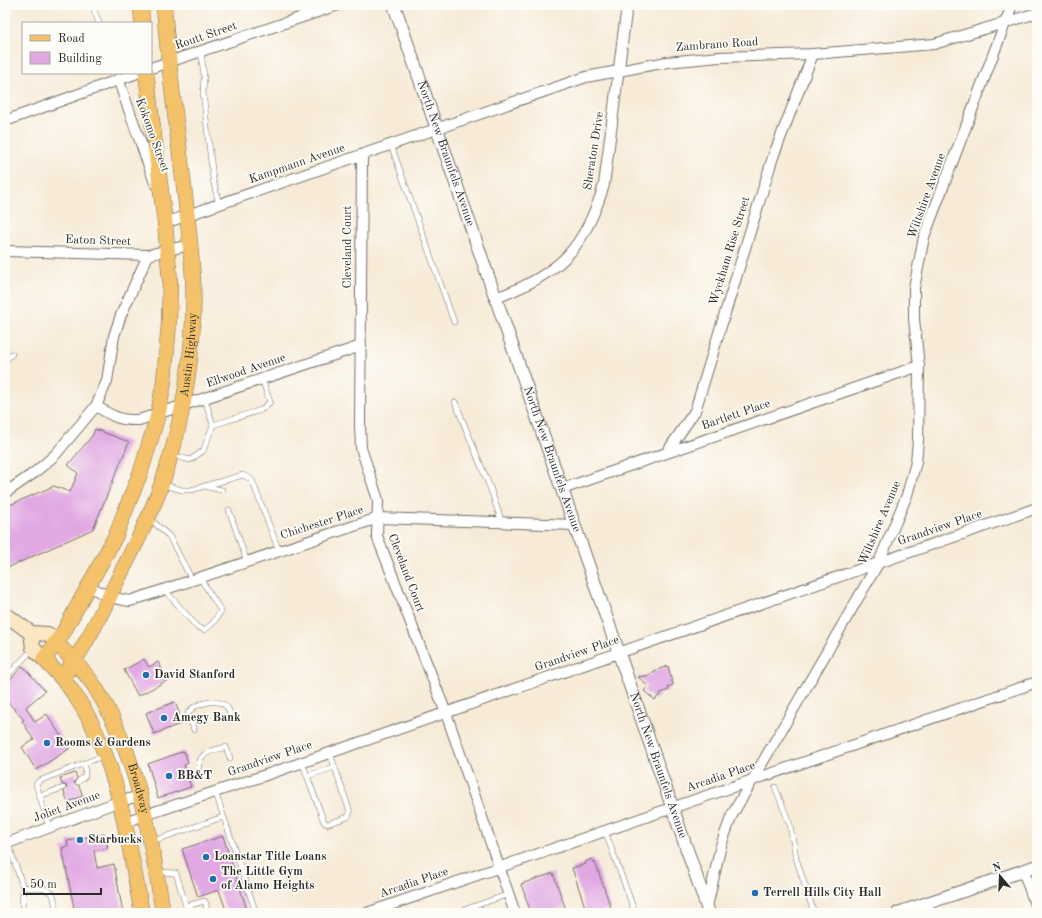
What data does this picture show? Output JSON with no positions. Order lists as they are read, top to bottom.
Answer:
{
  "streets": {
    "main road": ["Austin Highway", "Broadway"],
    "street": [
      "Routt Street",
      "Zambrano Road",
      "Kokomo Street",
      "Sheraton Drive",
      "North New Braunfels Avenue",
      "Kampmann Avenue",
      "Wiltshire Avenue",
      "Eaton Street",
      "Cleveland Court",
      "Wyckham Rise Street",
      "Ellwood Avenue",
      "Bartlett Place",
      "Chichester Place",
      "Grandview Place",
      "Arcadia Place",
      "Joliet Avenue"
    ]
  },
  "crossings": [
    ["Routt Street", "Austin Highway"],
    ["Zambrano Road", "Sheraton Drive"],
    ["Zambrano Road", "North New Braunfels Avenue"],
    ["Zambrano Road", "Kampmann Avenue"],
    ["Zambrano Road", "Wiltshire Avenue"],
    ["Zambrano Road", "Wyckham Rise Street"],
    ["Kokomo Street", "Austin Highway"],
    ["Sheraton Drive", "North New Braunfels Avenue"],
    ["North New Braunfels Avenue", "Kampmann Avenue"],
    ["North New Braunfels Avenue", "Wiltshire Avenue"],
    ["North New Braunfels Avenue", "Bartlett Place"],
    ["North New Braunfels Avenue", "Chichester Place"],
    ["North New Braunfels Avenue", "Grandview Place"],
    ["North New Braunfels Avenue", "Arcadia Place"],
    ["Kampmann Avenue", "Cleveland Court"],
    ["Kampmann Avenue", "Austin Highway"],
    ["Wiltshire Avenue", "Bartlett Place"],
    ["Wiltshire Avenue", "Grandview Place"],
    ["Wiltshire Avenue", "Arcadia Place"],
    ["Eaton Street", "Austin Highway"],
    ["Cleveland Court", "Ellwood Avenue"],
    ["Cleveland Court", "Chichester Place"],
    ["Cleveland Court", "Grandview Place"],
    ["Cleveland Court", "Arcadia Place"],
    ["Wyckham Rise Street", "Bartlett Place"],
    ["Austin Highway", "Ellwood Avenue"],
    ["Austin Highway", "Chichester Place"],
    ["Austin Highway", "Broadway"],
    ["Grandview Place", "Broadway"],
    ["Broadway", "Joliet Avenue"]
  ],
  "places": [
    "David Stanford",
    "Amegy Bank",
    "Rooms & Gardens",
    "BB&T",
    "Starbucks",
    "Loanstar Title Loans",
    "The Little Gym of Alamo Heights",
    "Terrell Hills City Hall"
  ],
  "legend": ["Road", "Building"],
  "scale_bar": "50 m",
  "north": "top"
}
